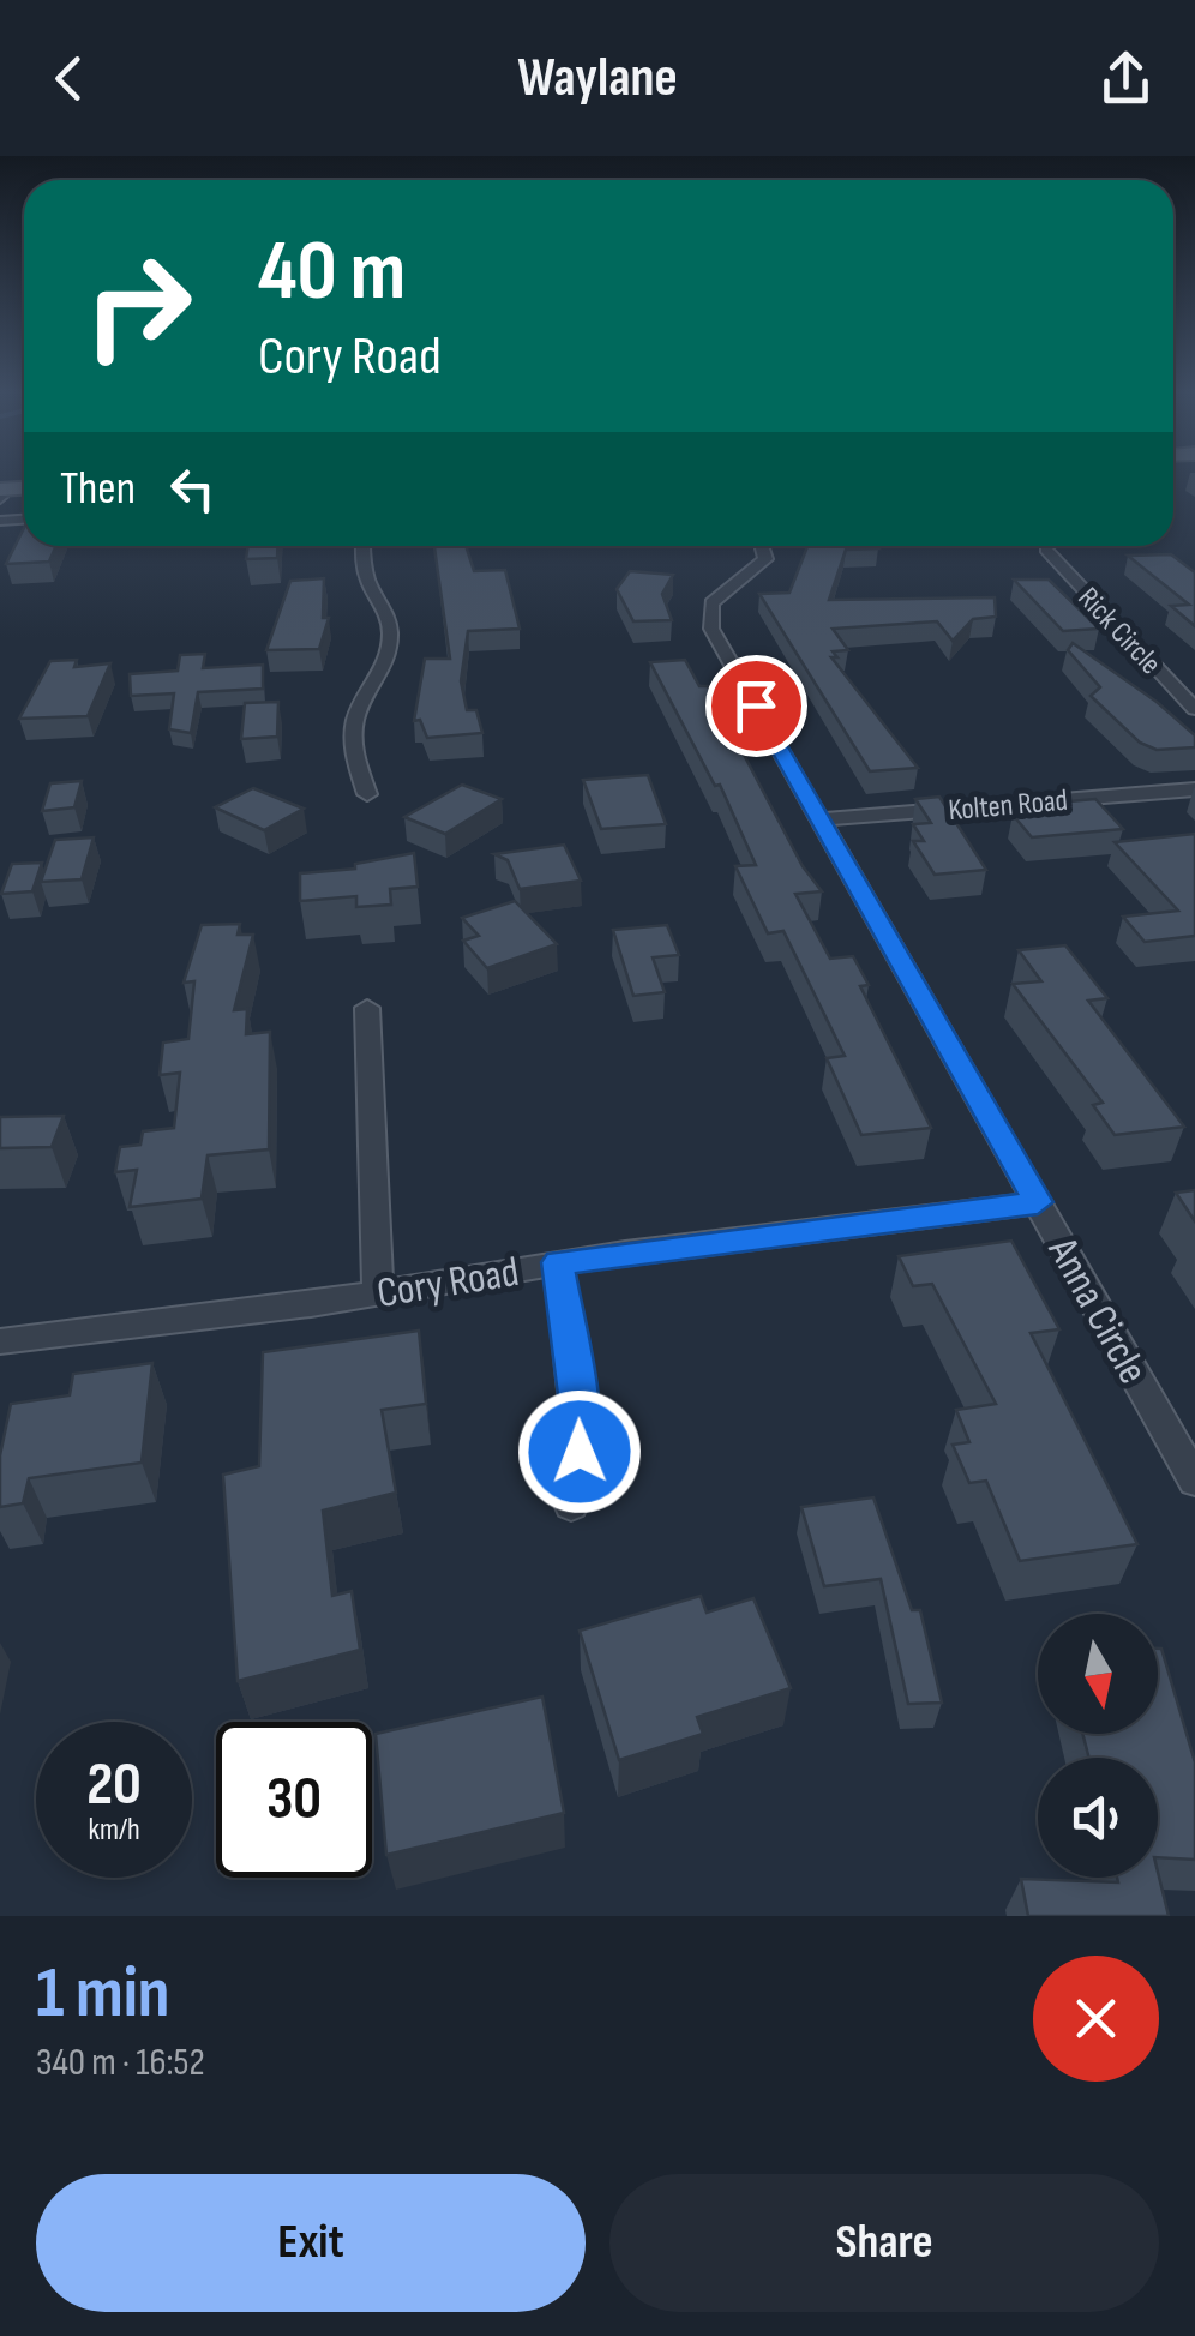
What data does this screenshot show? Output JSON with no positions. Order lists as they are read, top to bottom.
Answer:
{
  "streets": {
    "street": [
      "Rick Circle",
      "Kolten Road",
      "Cory Road",
      "Anna Circle"
    ]
  },
  "crossings": [
    ["Kolten Road", "Anna Circle"],
    ["Cory Road", "Anna Circle"]
  ],
  "north": "bottom",
  "page": {
    "header": "Waylane",
    "turn": ["40 m", "Cory Road"],
    "then": "Then",
    "speed": "20 km/h",
    "limit": "30",
    "heading": ["1 min", "340 m · 16:52"],
    "buttons": ["Exit", "Share"]
  }
}
